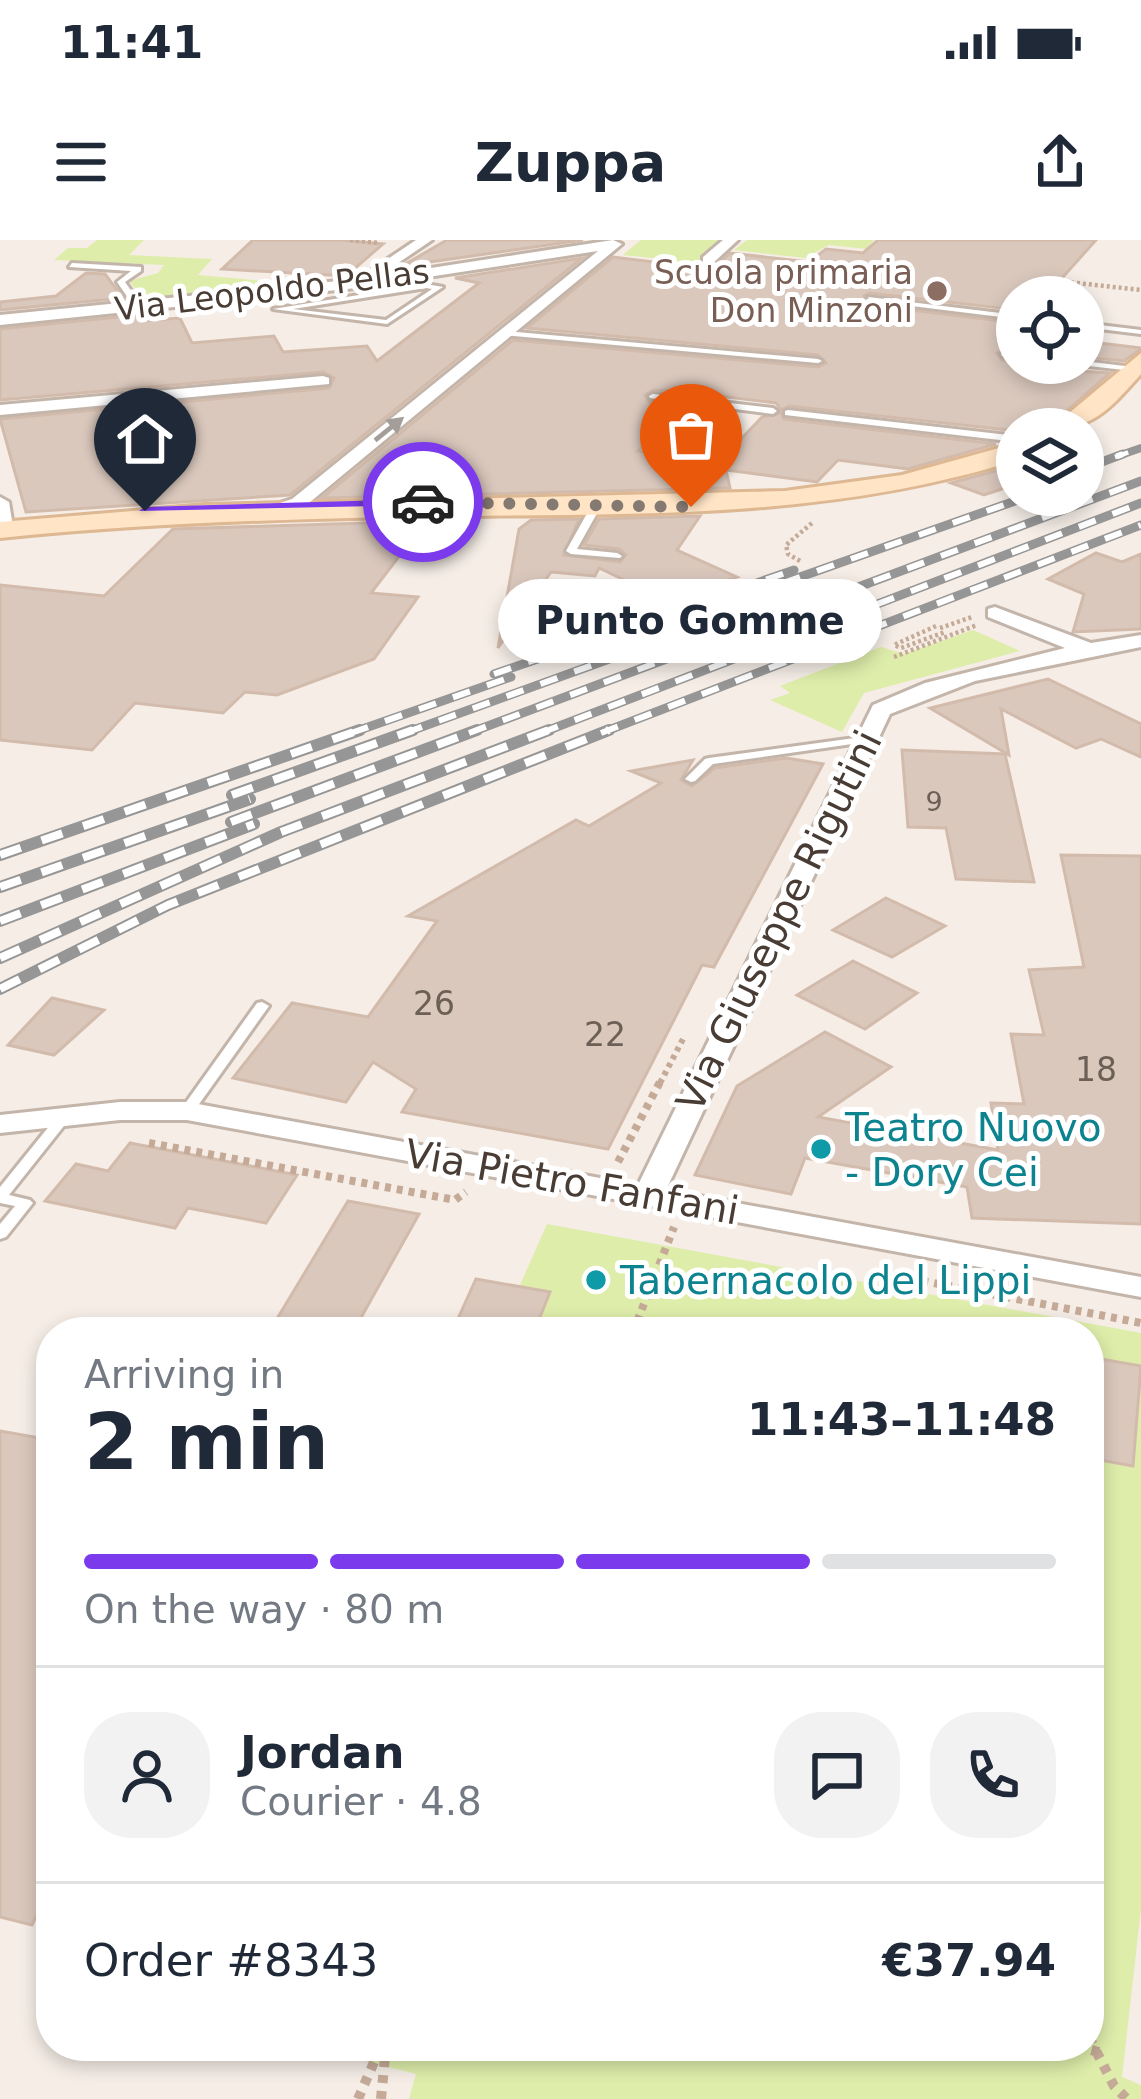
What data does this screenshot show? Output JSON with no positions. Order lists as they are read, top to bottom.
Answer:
{
  "streets": {
    "street": ["Via Leopoldo Pellas", "Via Giuseppe Rigutini", "Via Pietro Fanfani"]
  },
  "crossings": [
    ["Via Giuseppe Rigutini", "Via Pietro Fanfani"]
  ],
  "places": [
    "Scuola primaria Don Minzoni",
    "Punto Gomme",
    "Teatro Nuovo - Dory Cei",
    "Tabernacolo del Lippi"
  ],
  "house_numbers": [
    "9",
    "26",
    "22",
    "18"
  ],
  "page": {
    "status": "11:41",
    "header": "Zuppa",
    "bubble": "Punto Gomme",
    "heading": ["2 min", "Arriving in", "11:43–11:48"],
    "panel": [
      "Jordan",
      "Courier · 4.8",
      "Order #8343",
      "€37.94"
    ],
    "bar": "On the way · 80 m"
  }
}
